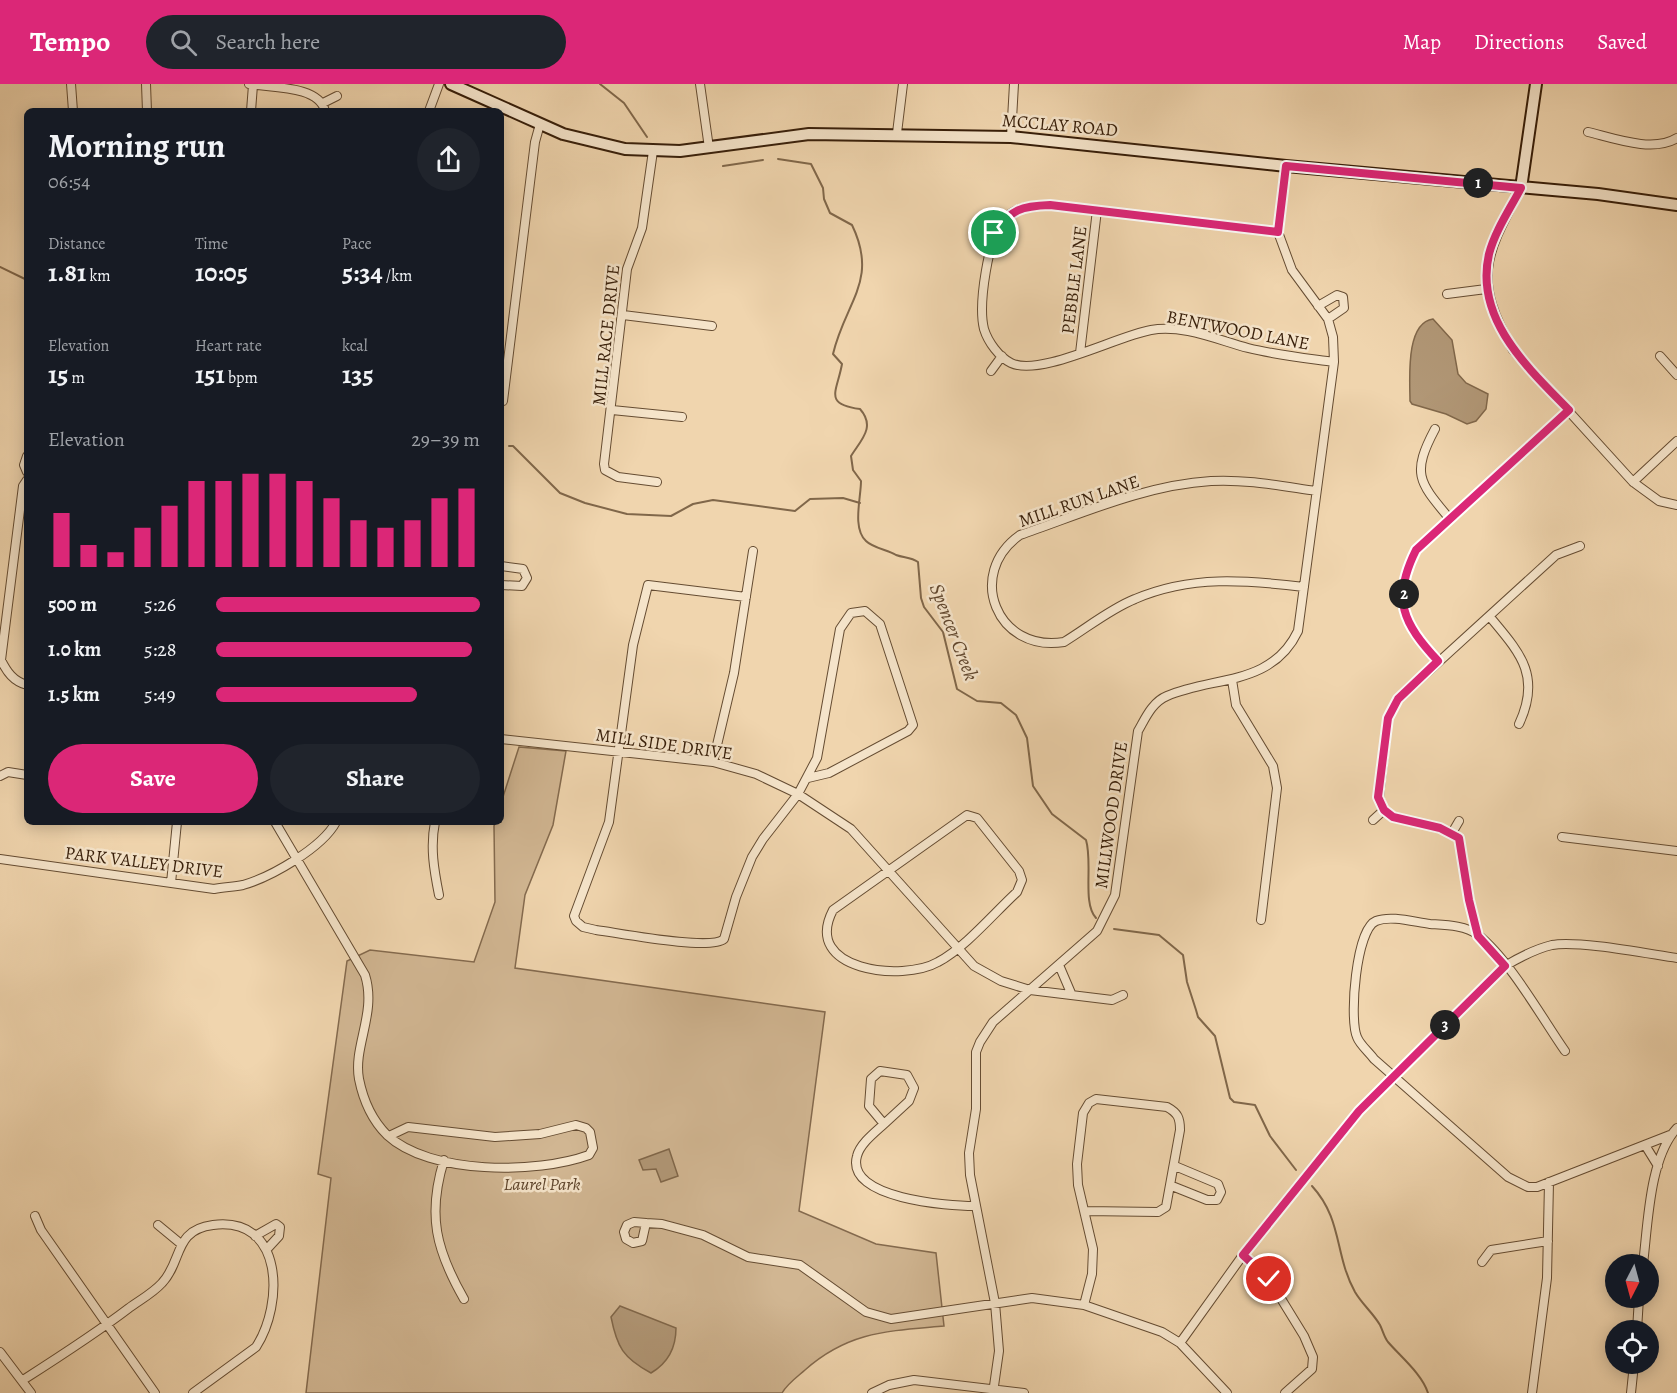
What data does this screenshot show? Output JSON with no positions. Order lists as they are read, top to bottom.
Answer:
{
  "streets": {
    "main road": ["MCCLAY ROAD"],
    "street": [
      "PEBBLE LANE",
      "BENTWOOD LANE",
      "MILL RACE DRIVE",
      "MILL RUN LANE",
      "MILL SIDE DRIVE",
      "MILLWOOD DRIVE",
      "PARK VALLEY DRIVE"
    ]
  },
  "crossings": [
    ["MCCLAY ROAD", "MILL RACE DRIVE"],
    ["MCCLAY ROAD", "MILLWOOD DRIVE"],
    ["PEBBLE LANE", "BENTWOOD LANE"],
    ["BENTWOOD LANE", "MILLWOOD DRIVE"],
    ["MILL RUN LANE", "MILLWOOD DRIVE"],
    ["MILL SIDE DRIVE", "MILLWOOD DRIVE"]
  ],
  "water": ["Spencer Creek"],
  "parks": ["Laurel Park"],
  "north": "bottom",
  "page": {
    "header": "Tempo",
    "search": "Search here",
    "nav": ["Map", "Directions", "Saved"],
    "heading": ["Morning run", "06:54"],
    "pins": ["1", "2", "3"],
    "stats": [
      ["Distance", "1.81 km"],
      ["Time", "10:05"],
      ["Pace", "5:34 /km"],
      ["Elevation", "15 m"],
      ["Heart rate", "151 bpm"],
      ["kcal", "135"]
    ],
    "chart": ["Elevation", "29–39 m"],
    "list": [
      {
        "name": "500 m",
        "note": "5:26"
      },
      {
        "name": "1.0 km",
        "note": "5:28"
      },
      {
        "name": "1.5 km",
        "note": "5:49"
      }
    ],
    "buttons": ["Save", "Share"]
  }
}
